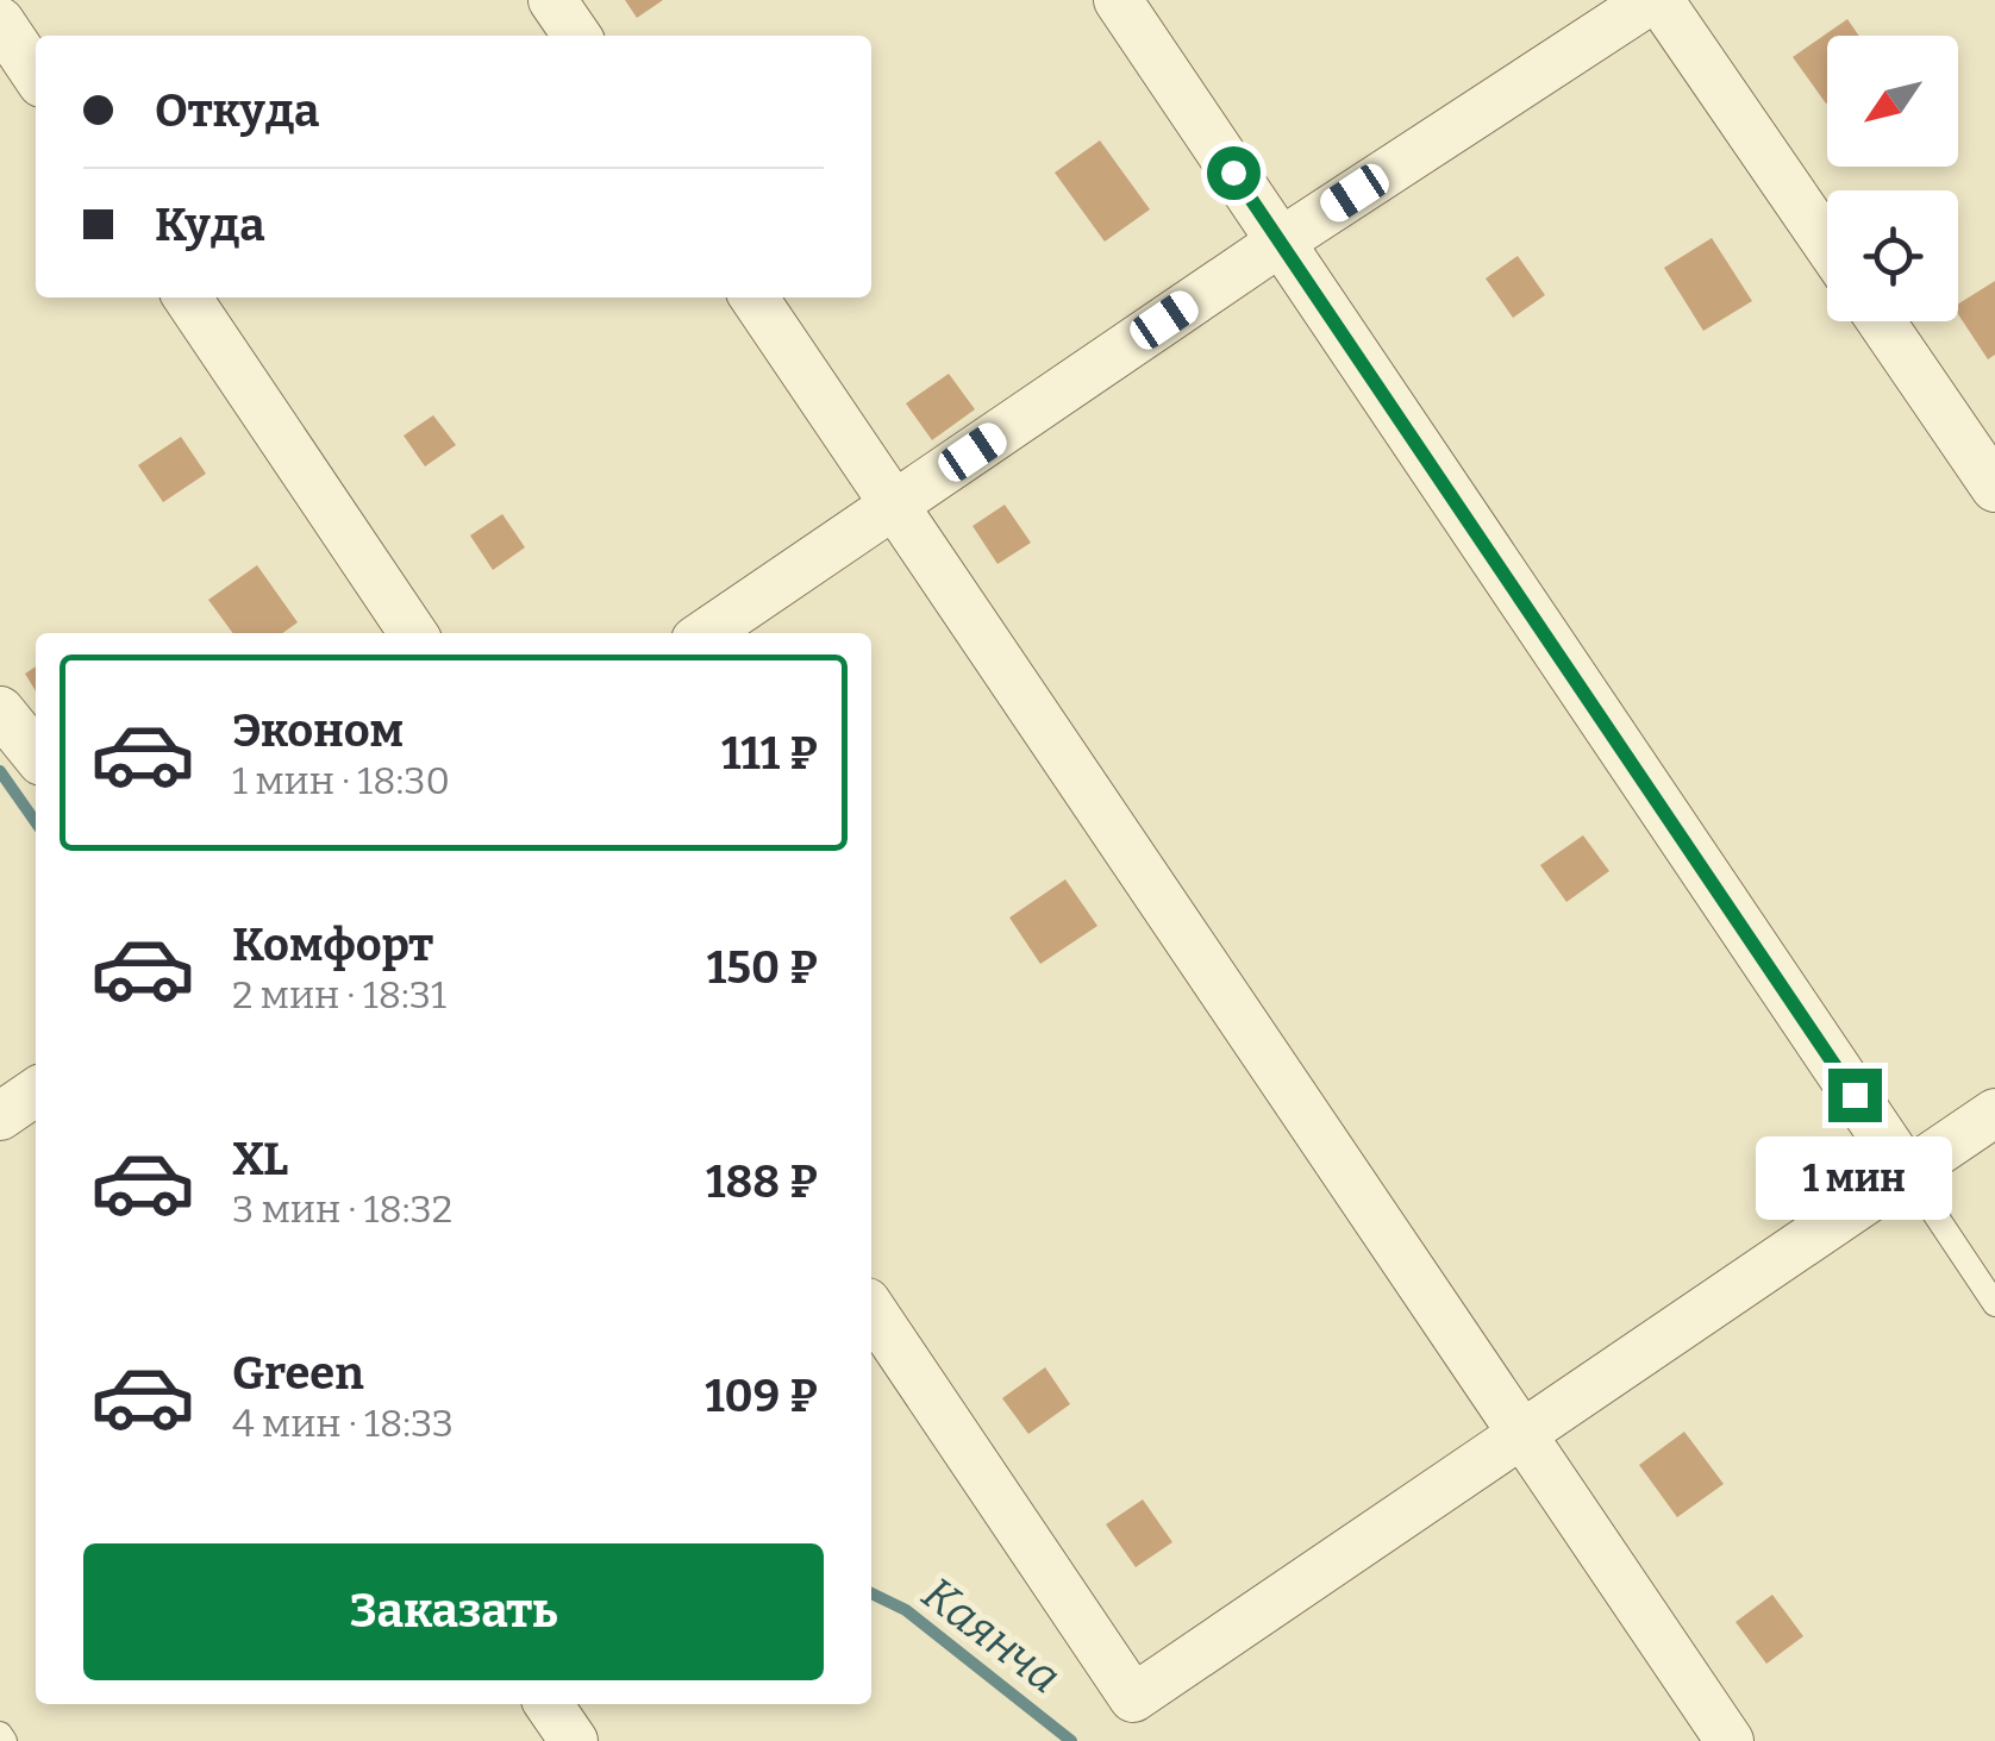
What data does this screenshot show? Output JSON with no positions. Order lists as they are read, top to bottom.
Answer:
{
  "water": ["Каянча"],
  "north": "bottom left",
  "page": {
    "banner": ["Откуда", "Куда"],
    "list": [
      {
        "name": "Эконом",
        "note": "1 мин · 18:30",
        "value": "111 ₽"
      },
      {
        "name": "Комфорт",
        "note": "2 мин · 18:31",
        "value": "150 ₽"
      },
      {
        "name": "XL",
        "note": "3 мин · 18:32",
        "value": "188 ₽"
      },
      {
        "name": "Green",
        "note": "4 мин · 18:33",
        "value": "109 ₽"
      }
    ],
    "bubble": "1 мин",
    "buttons": "Заказать"
  }
}
